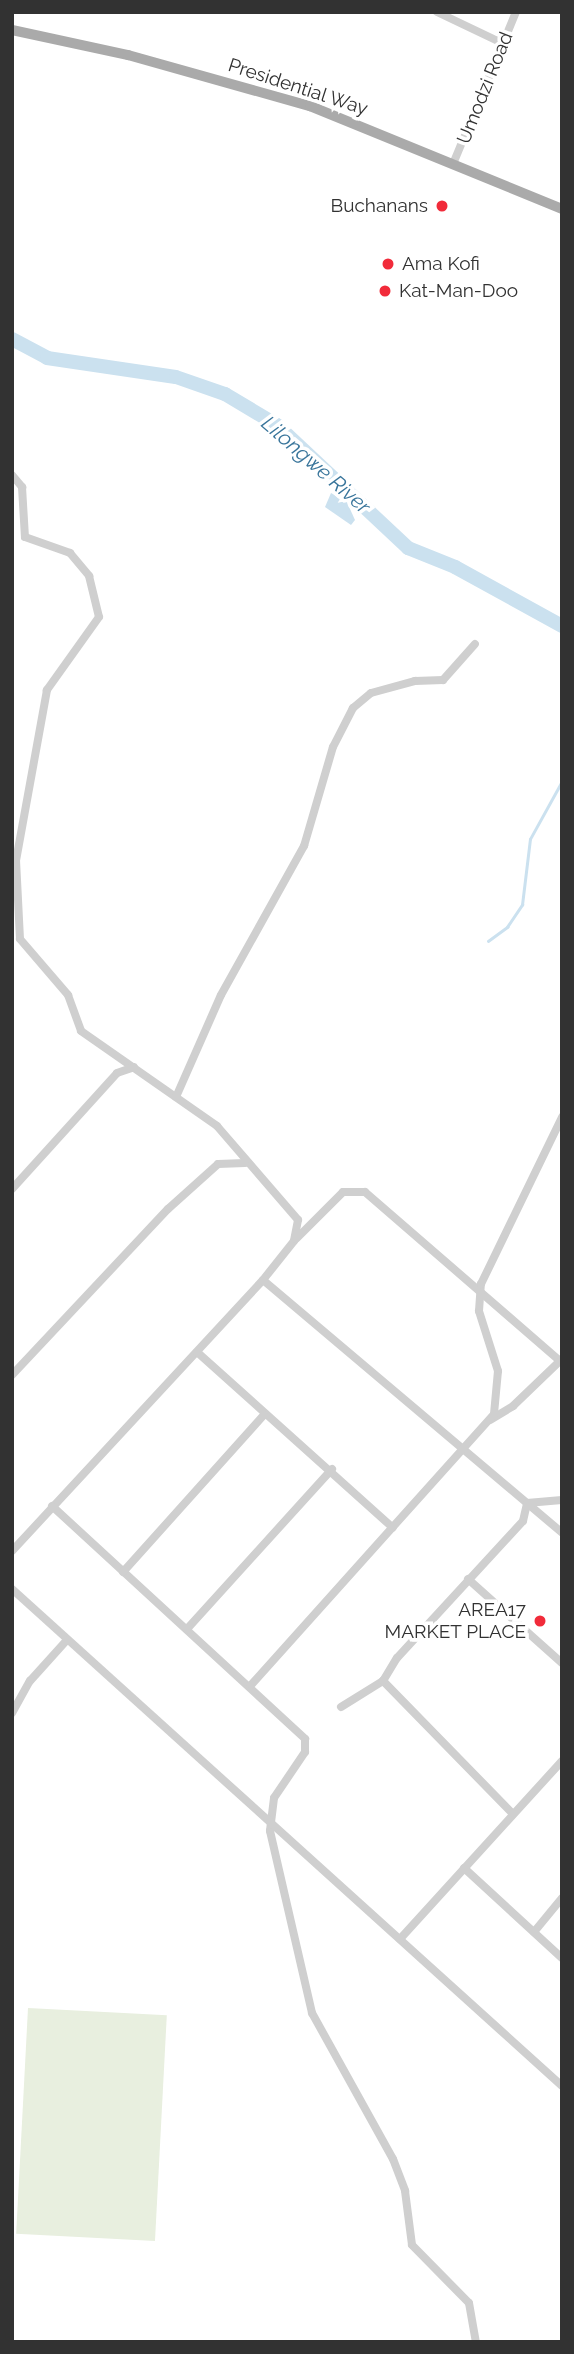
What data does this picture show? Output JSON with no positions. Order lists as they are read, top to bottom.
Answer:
{
  "streets": {
    "main road": ["Presidential Way"],
    "street": ["Umodzi Road"]
  },
  "crossings": [
    ["Presidential Way", "Umodzi Road"]
  ],
  "water": ["Lilongwe River"],
  "places": [
    "Buchanans",
    "Ama Kofi",
    "Kat-Man-Doo",
    "AREA17 MARKET PLACE"
  ]
}
